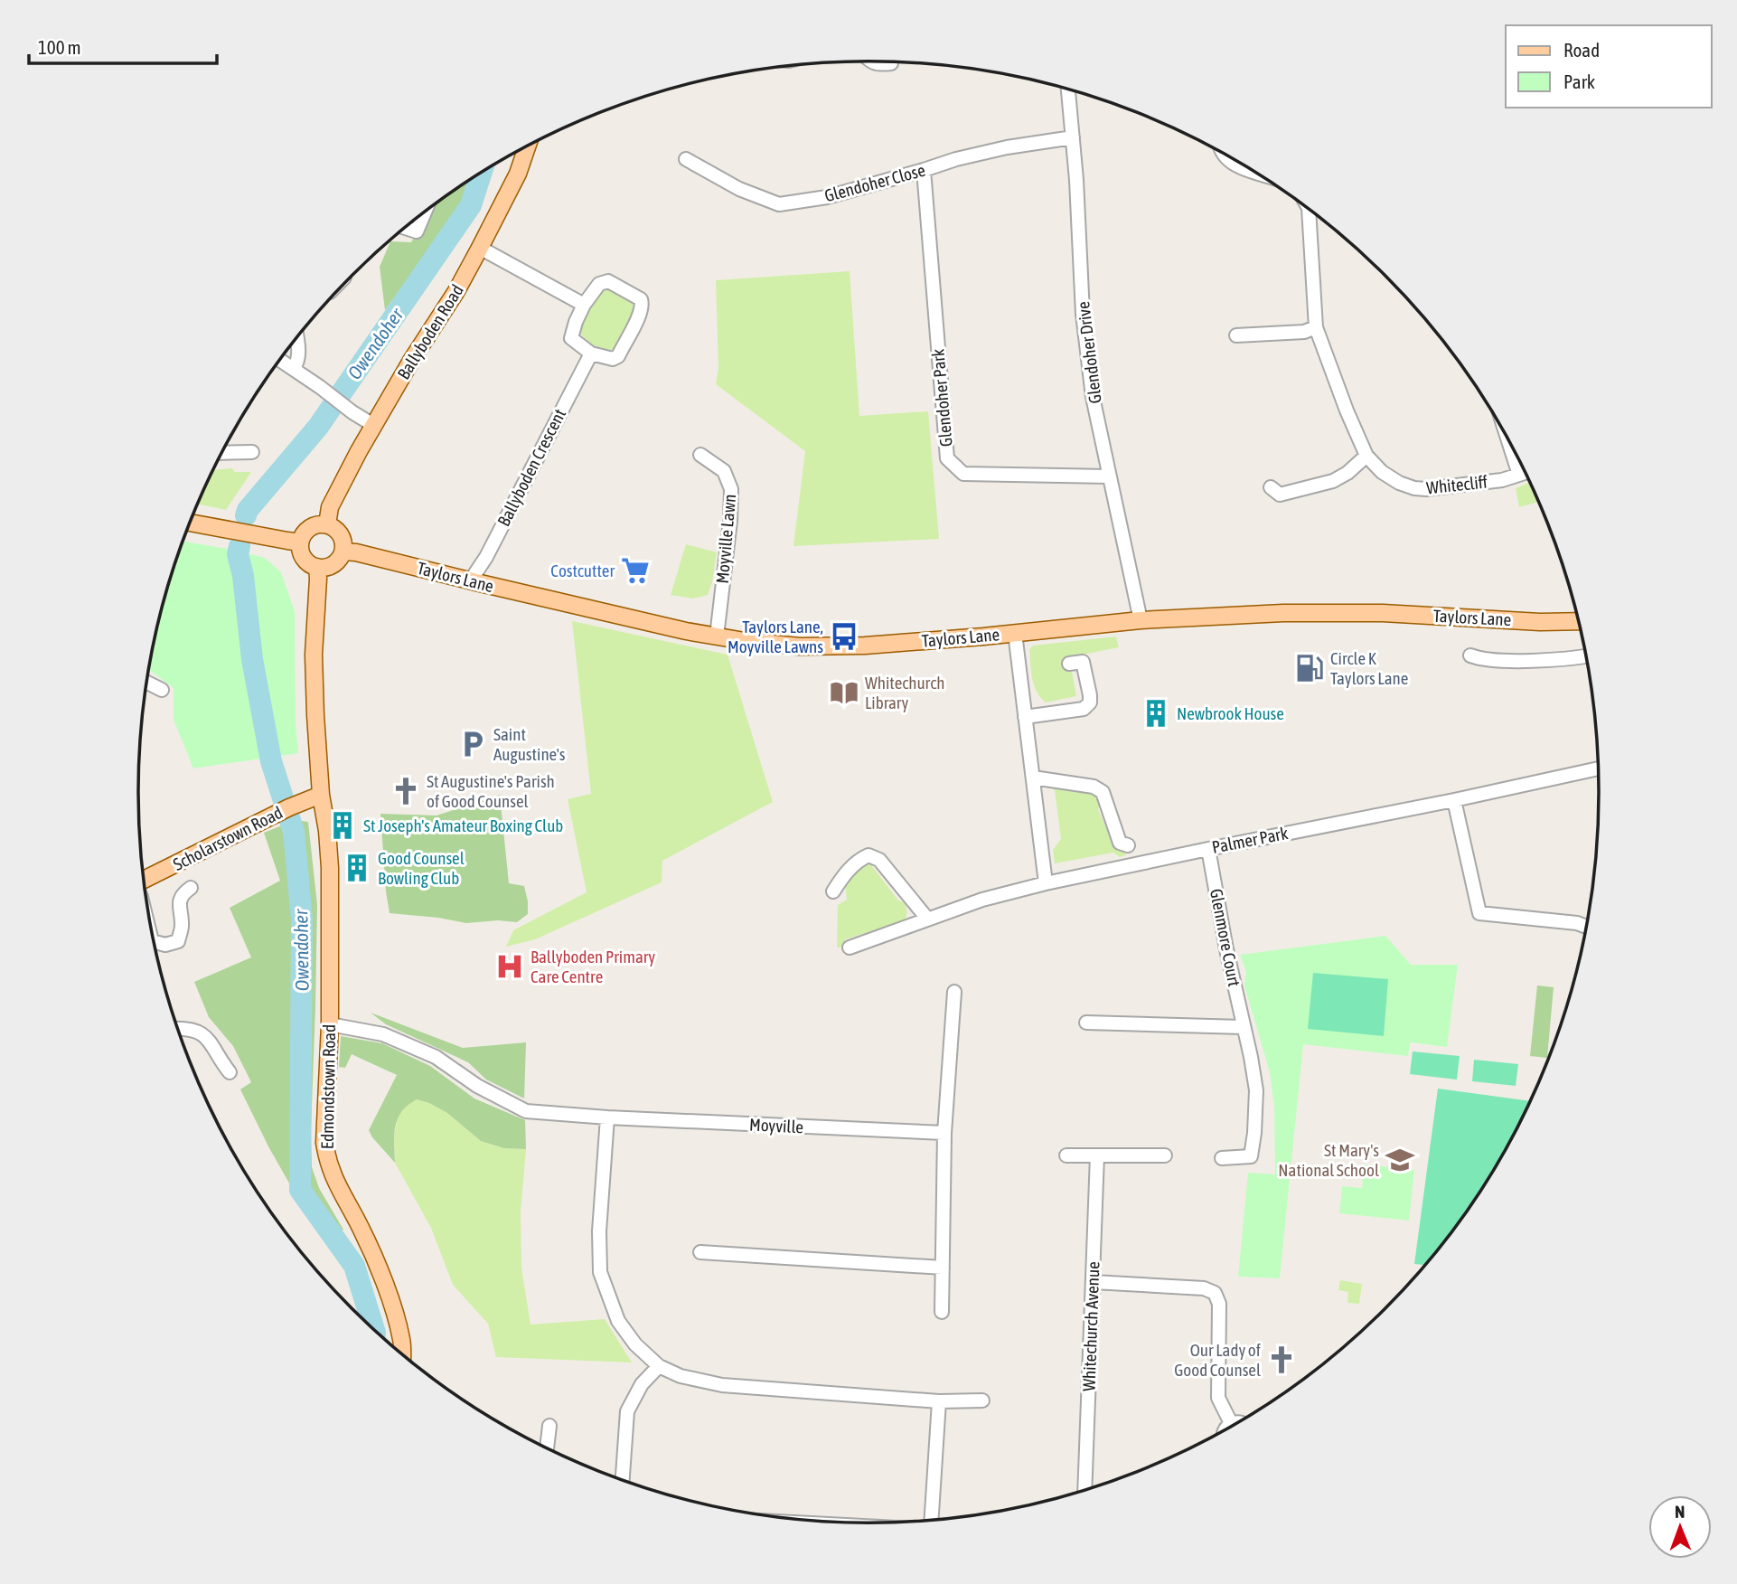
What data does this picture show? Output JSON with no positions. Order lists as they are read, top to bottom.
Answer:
{
  "streets": {
    "main road": [
      "Ballyboden Road",
      "Taylors Lane",
      "Scholarstown Road",
      "Edmondstown Road"
    ],
    "street": [
      "Glendoher Close",
      "Glendoher Drive",
      "Glendoher Park",
      "Ballyboden Crescent",
      "Whitecliff",
      "Moyville Lawn",
      "Palmer Park",
      "Glenmore Court",
      "Moyville",
      "Whitechurch Avenue"
    ]
  },
  "crossings": [
    ["Glendoher Close", "Glendoher Drive"],
    ["Glendoher Close", "Glendoher Park"],
    ["Ballyboden Road", "Taylors Lane"],
    ["Glendoher Drive", "Glendoher Park"],
    ["Glendoher Drive", "Taylors Lane"],
    ["Ballyboden Crescent", "Taylors Lane"],
    ["Moyville Lawn", "Taylors Lane"],
    ["Scholarstown Road", "Edmondstown Road"],
    ["Palmer Park", "Glenmore Court"],
    ["Edmondstown Road", "Moyville"]
  ],
  "water": ["Owendoher"],
  "places": {
    "supermarket": ["Costcutter"],
    "bus stop": ["Taylors Lane, Moyville Lawns"],
    "fuel station": ["Circle K Taylors Lane"],
    "library": ["Whitechurch Library"],
    "building": ["Newbrook House", "St Joseph's Amateur Boxing Club", "Good Counsel Bowling Club"],
    "parking": ["Saint Augustine's"],
    "church": ["St Augustine's Parish of Good Counsel", "Our Lady of Good Counsel"],
    "hospital": ["Ballyboden Primary Care Centre"],
    "school or university": ["St Mary's National School"]
  },
  "legend": ["Road", "Park"],
  "scale_bar": "100 m",
  "north": "top"
}
